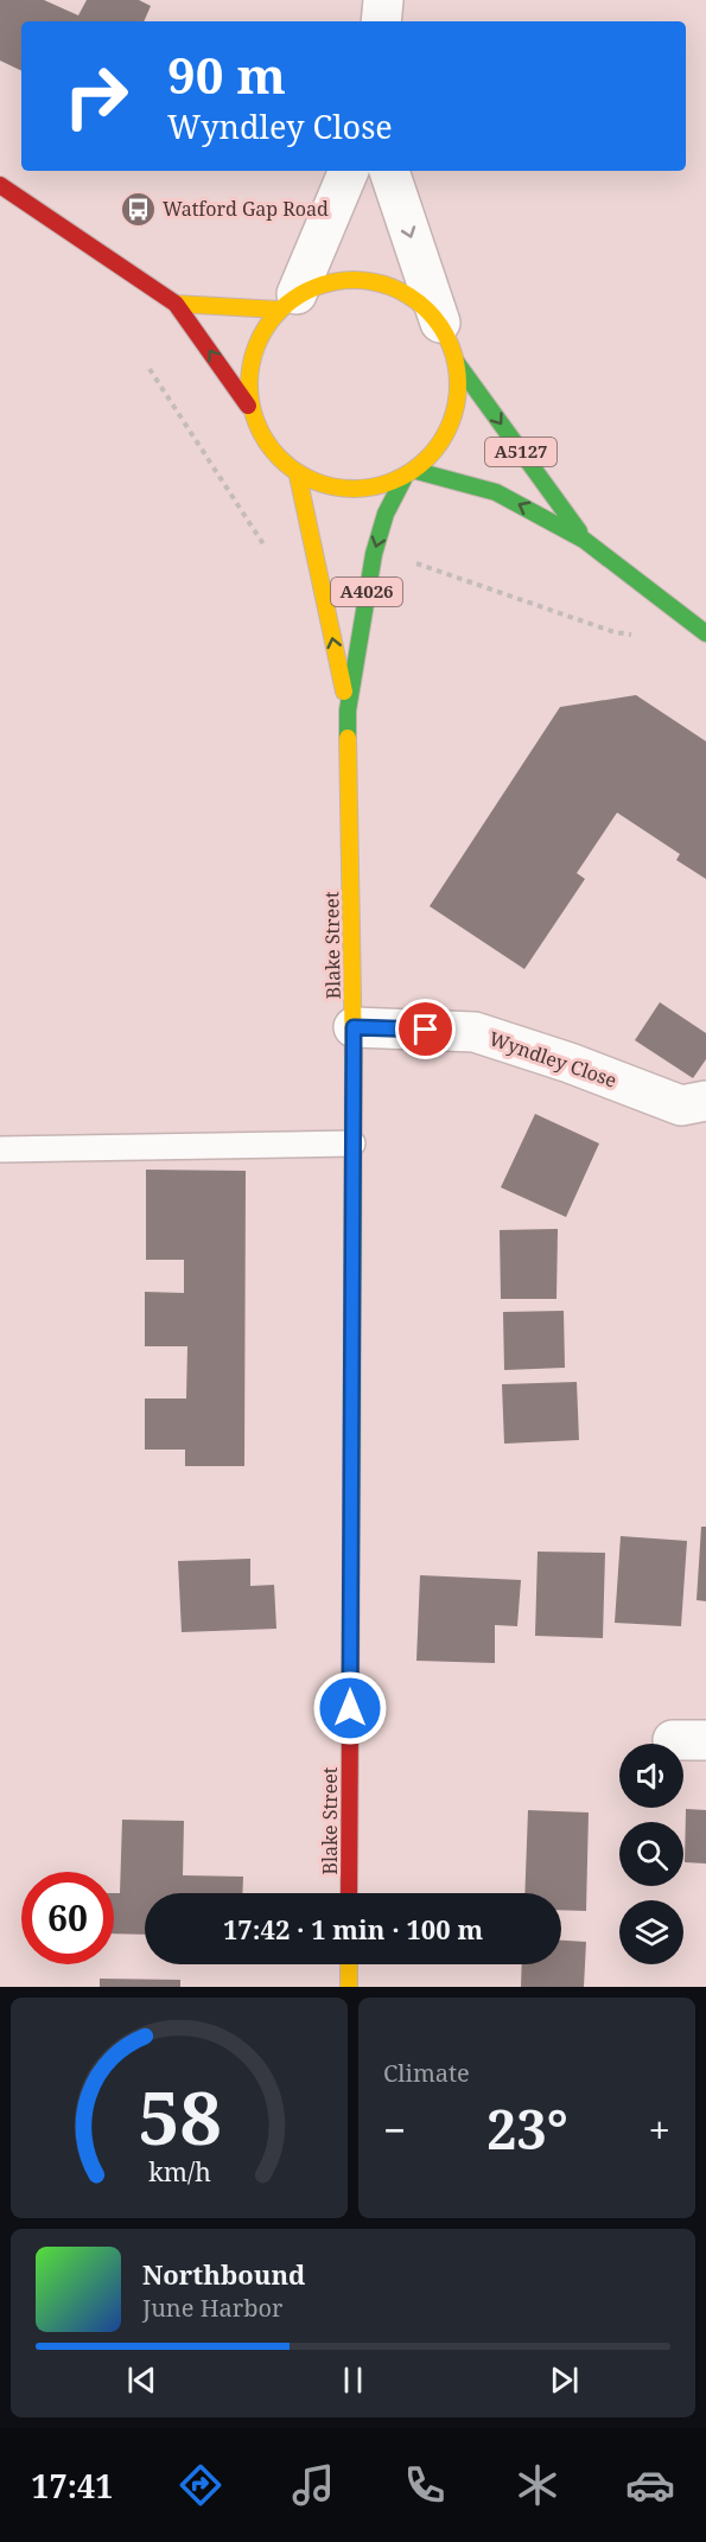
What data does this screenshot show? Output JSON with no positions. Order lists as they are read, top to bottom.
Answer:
{
  "streets": {
    "main road": ["A5127", "A4026", "Blake Street"],
    "street": ["Wyndley Close"]
  },
  "crossings": [
    ["A5127", "Blake Street"],
    ["Blake Street", "Wyndley Close"]
  ],
  "places": {
    "bus stop": ["Watford Gap Road"]
  },
  "page": {
    "turn": ["90 m", "Wyndley Close"],
    "limit": "60",
    "trip": "17:42 · 1 min · 100 m",
    "tile": "Climate",
    "heat": ["−", "23°", "+"],
    "song": ["Northbound", "June Harbor"],
    "tabs": "17:41",
    "gauge": ["58", "km/h"]
  }
}
